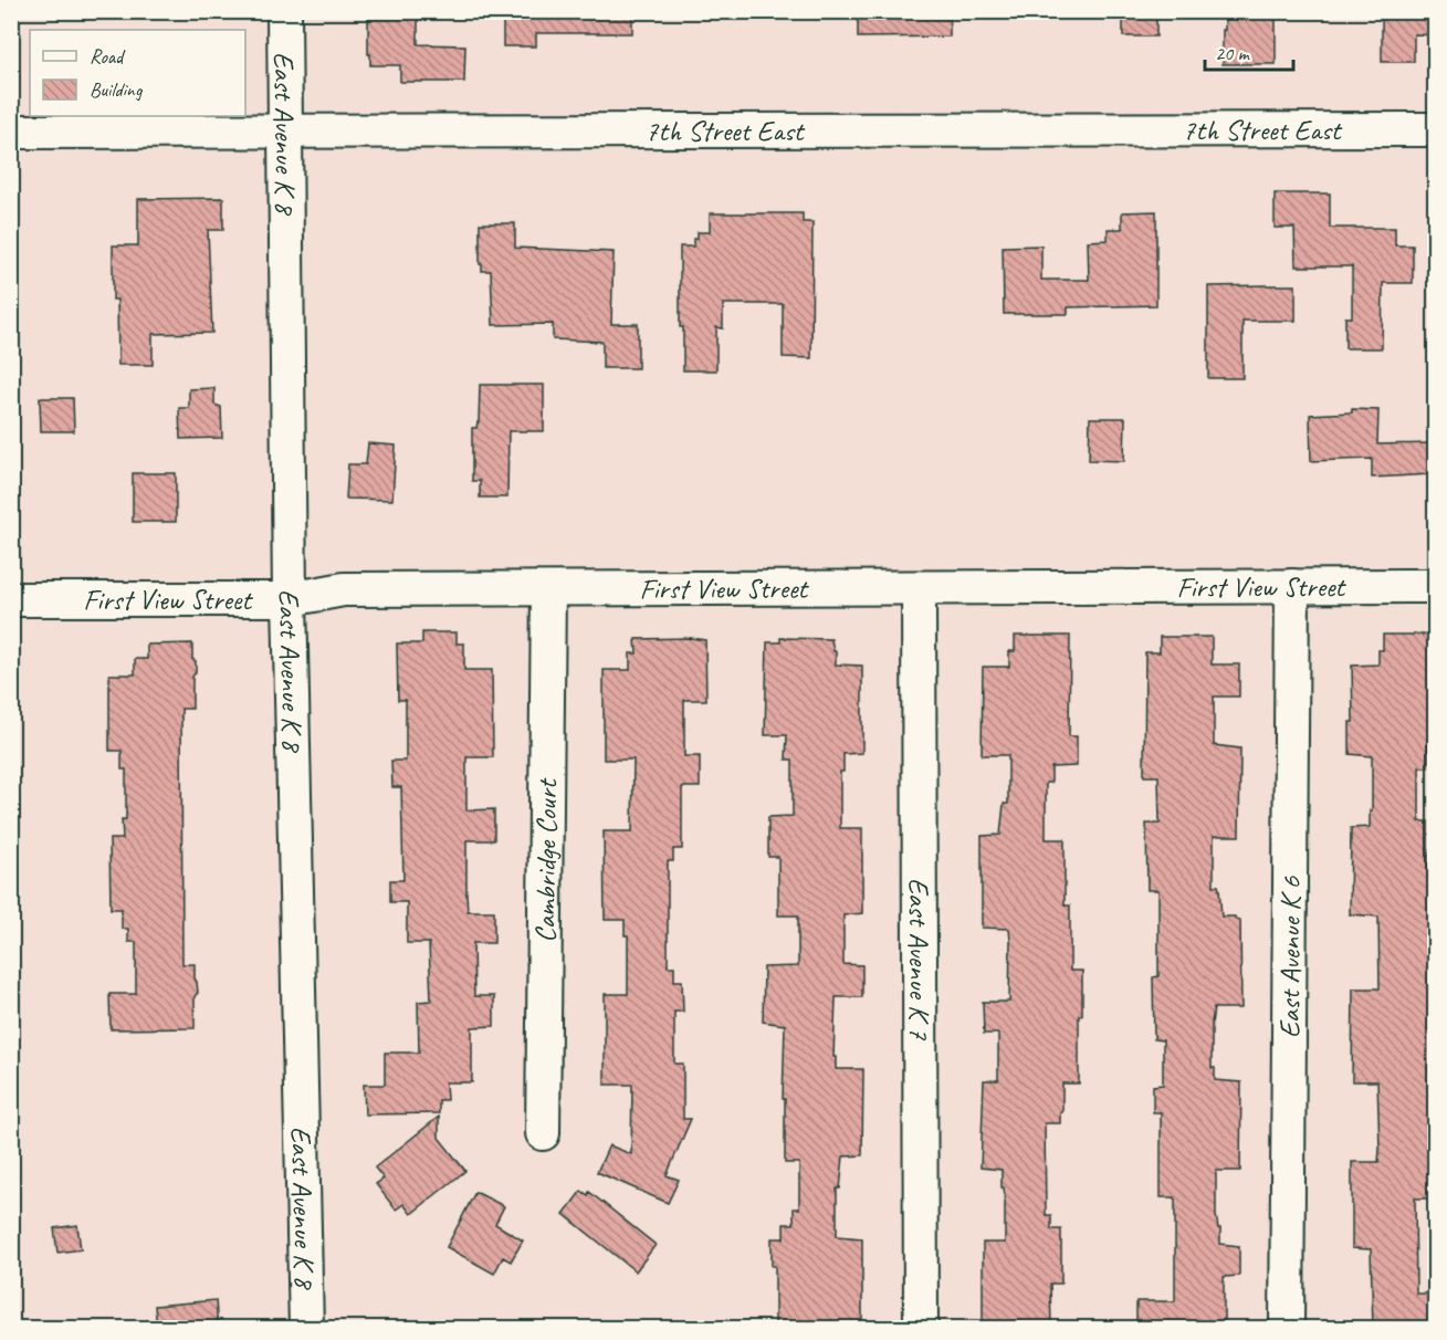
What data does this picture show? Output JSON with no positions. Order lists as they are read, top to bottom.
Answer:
{
  "streets": {
    "street": [
      "7th Street East",
      "East Avenue K 8",
      "First View Street",
      "Cambridge Court",
      "East Avenue K 6",
      "East Avenue K 7"
    ]
  },
  "crossings": [
    ["7th Street East", "East Avenue K 8"],
    ["East Avenue K 8", "First View Street"],
    ["First View Street", "Cambridge Court"],
    ["First View Street", "East Avenue K 6"],
    ["First View Street", "East Avenue K 7"]
  ],
  "legend": ["Road", "Building"],
  "scale_bar": "20 m"
}
